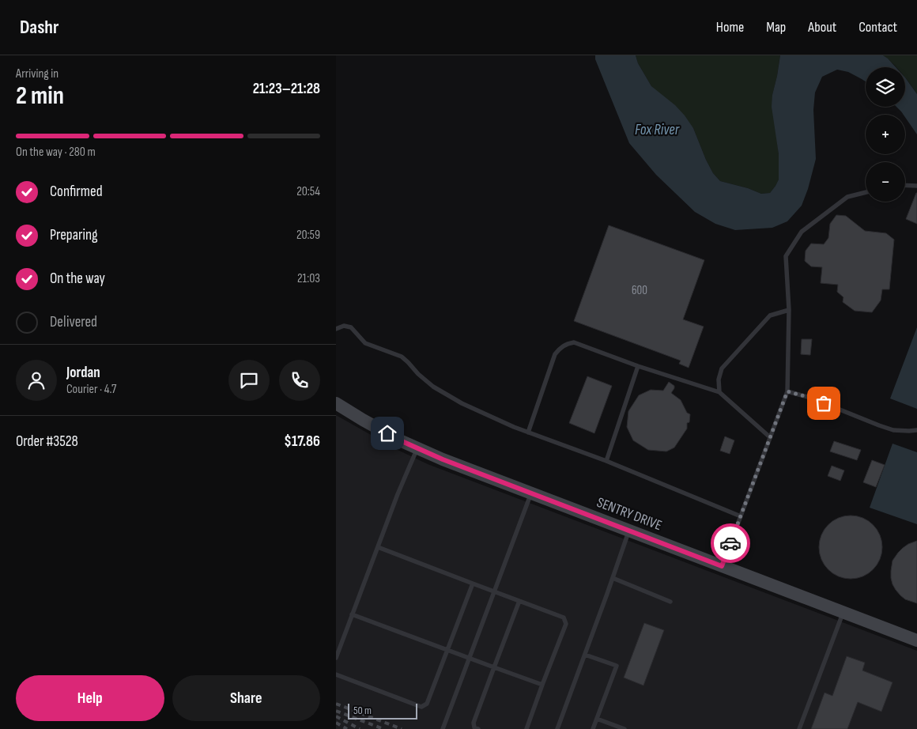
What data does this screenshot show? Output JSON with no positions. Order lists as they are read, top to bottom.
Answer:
{
  "streets": {
    "street": ["SENTRY DRIVE"]
  },
  "water": ["Fox River"],
  "house_numbers": ["600"],
  "scale_bar": "50 m",
  "page": {
    "header": "Dashr",
    "nav": [
      "Home",
      "Map",
      "About",
      "Contact"
    ],
    "heading": ["2 min", "Arriving in", "21:23–21:28"],
    "panel": [
      "Jordan",
      "Courier · 4.7",
      "Order #3528",
      "$17.86"
    ],
    "map_buttons": ["+", "−"],
    "bar": "On the way · 280 m",
    "list": [
      ["Confirmed", "20:54"],
      ["Preparing", "20:59"],
      ["On the way", "21:03"],
      "Delivered"
    ],
    "buttons": ["Help", "Share"],
    "scale": "50 m"
  }
}
